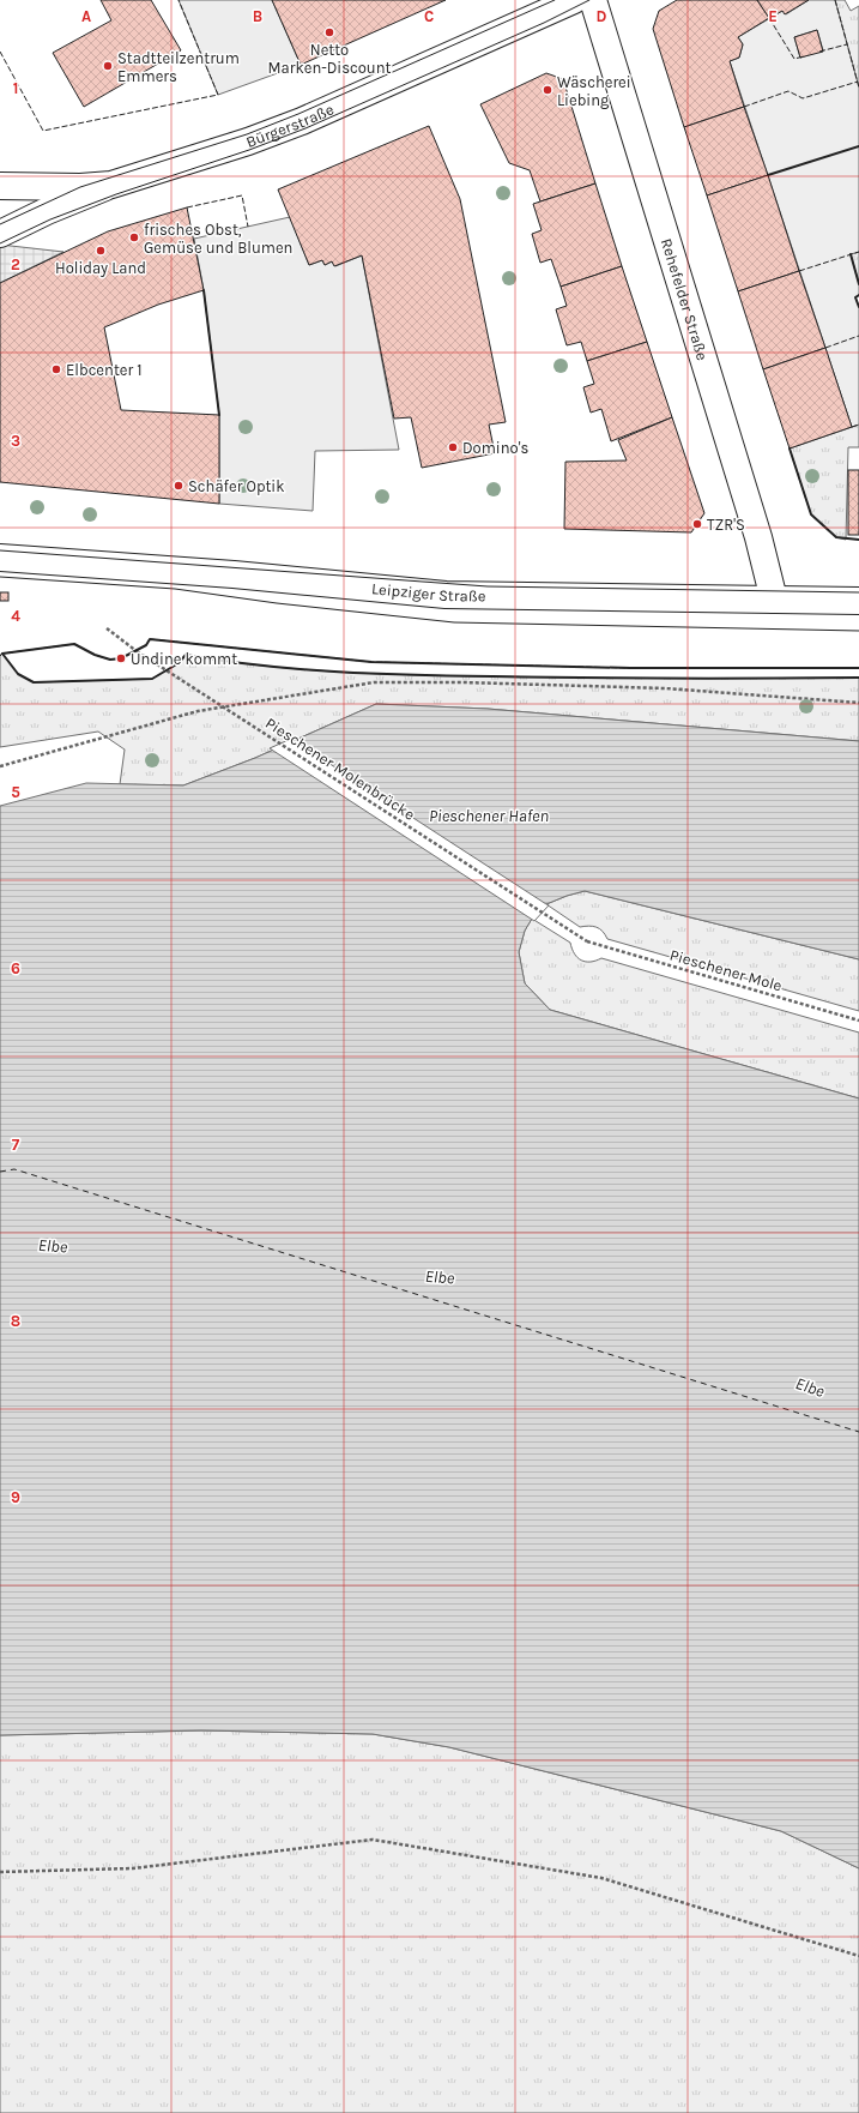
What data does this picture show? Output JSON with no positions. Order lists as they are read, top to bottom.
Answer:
{
  "streets": {
    "street": ["Bürgerstraße", "Rehefelder Straße", "Leipziger Straße"],
    "path": ["Pieschener Molenbrücke", "Pieschener Mole"]
  },
  "crossings": [
    ["Rehefelder Straße", "Leipziger Straße"],
    ["Pieschener Molenbrücke", "Pieschener Mole"]
  ],
  "water": ["Pieschener Hafen", "Elbe"],
  "places": [
    "Netto Marken-Discount",
    "Stadtteilzentrum Emmers",
    "Wäscherei Liebing",
    "frisches Obst, Gemüse und Blumen",
    "Holiday Land",
    "Elbcenter 1",
    "Domino's",
    "Schäfer Optik",
    "TZR'S",
    "Undine kommt"
  ],
  "grid": {
    "columns": [
      "A",
      "B",
      "C",
      "D",
      "E"
    ],
    "rows": [
      "1",
      "2",
      "3",
      "4",
      "5",
      "6",
      "7",
      "8",
      "9"
    ]
  }
}
